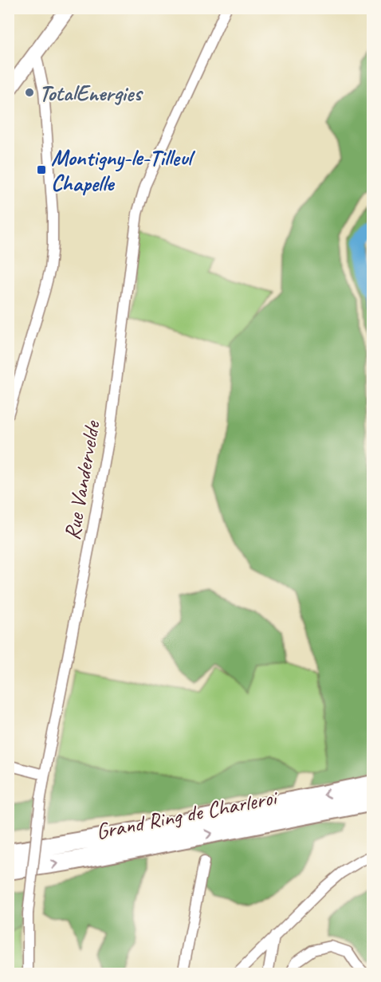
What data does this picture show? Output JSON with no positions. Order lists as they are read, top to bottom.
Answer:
{
  "streets": {
    "highway": ["Grand Ring de Charleroi"],
    "street": ["Rue Vandervelde"]
  },
  "places": {
    "other": ["TotalEnergies"],
    "transit": ["Montigny-le-Tilleul Chapelle"]
  }
}
